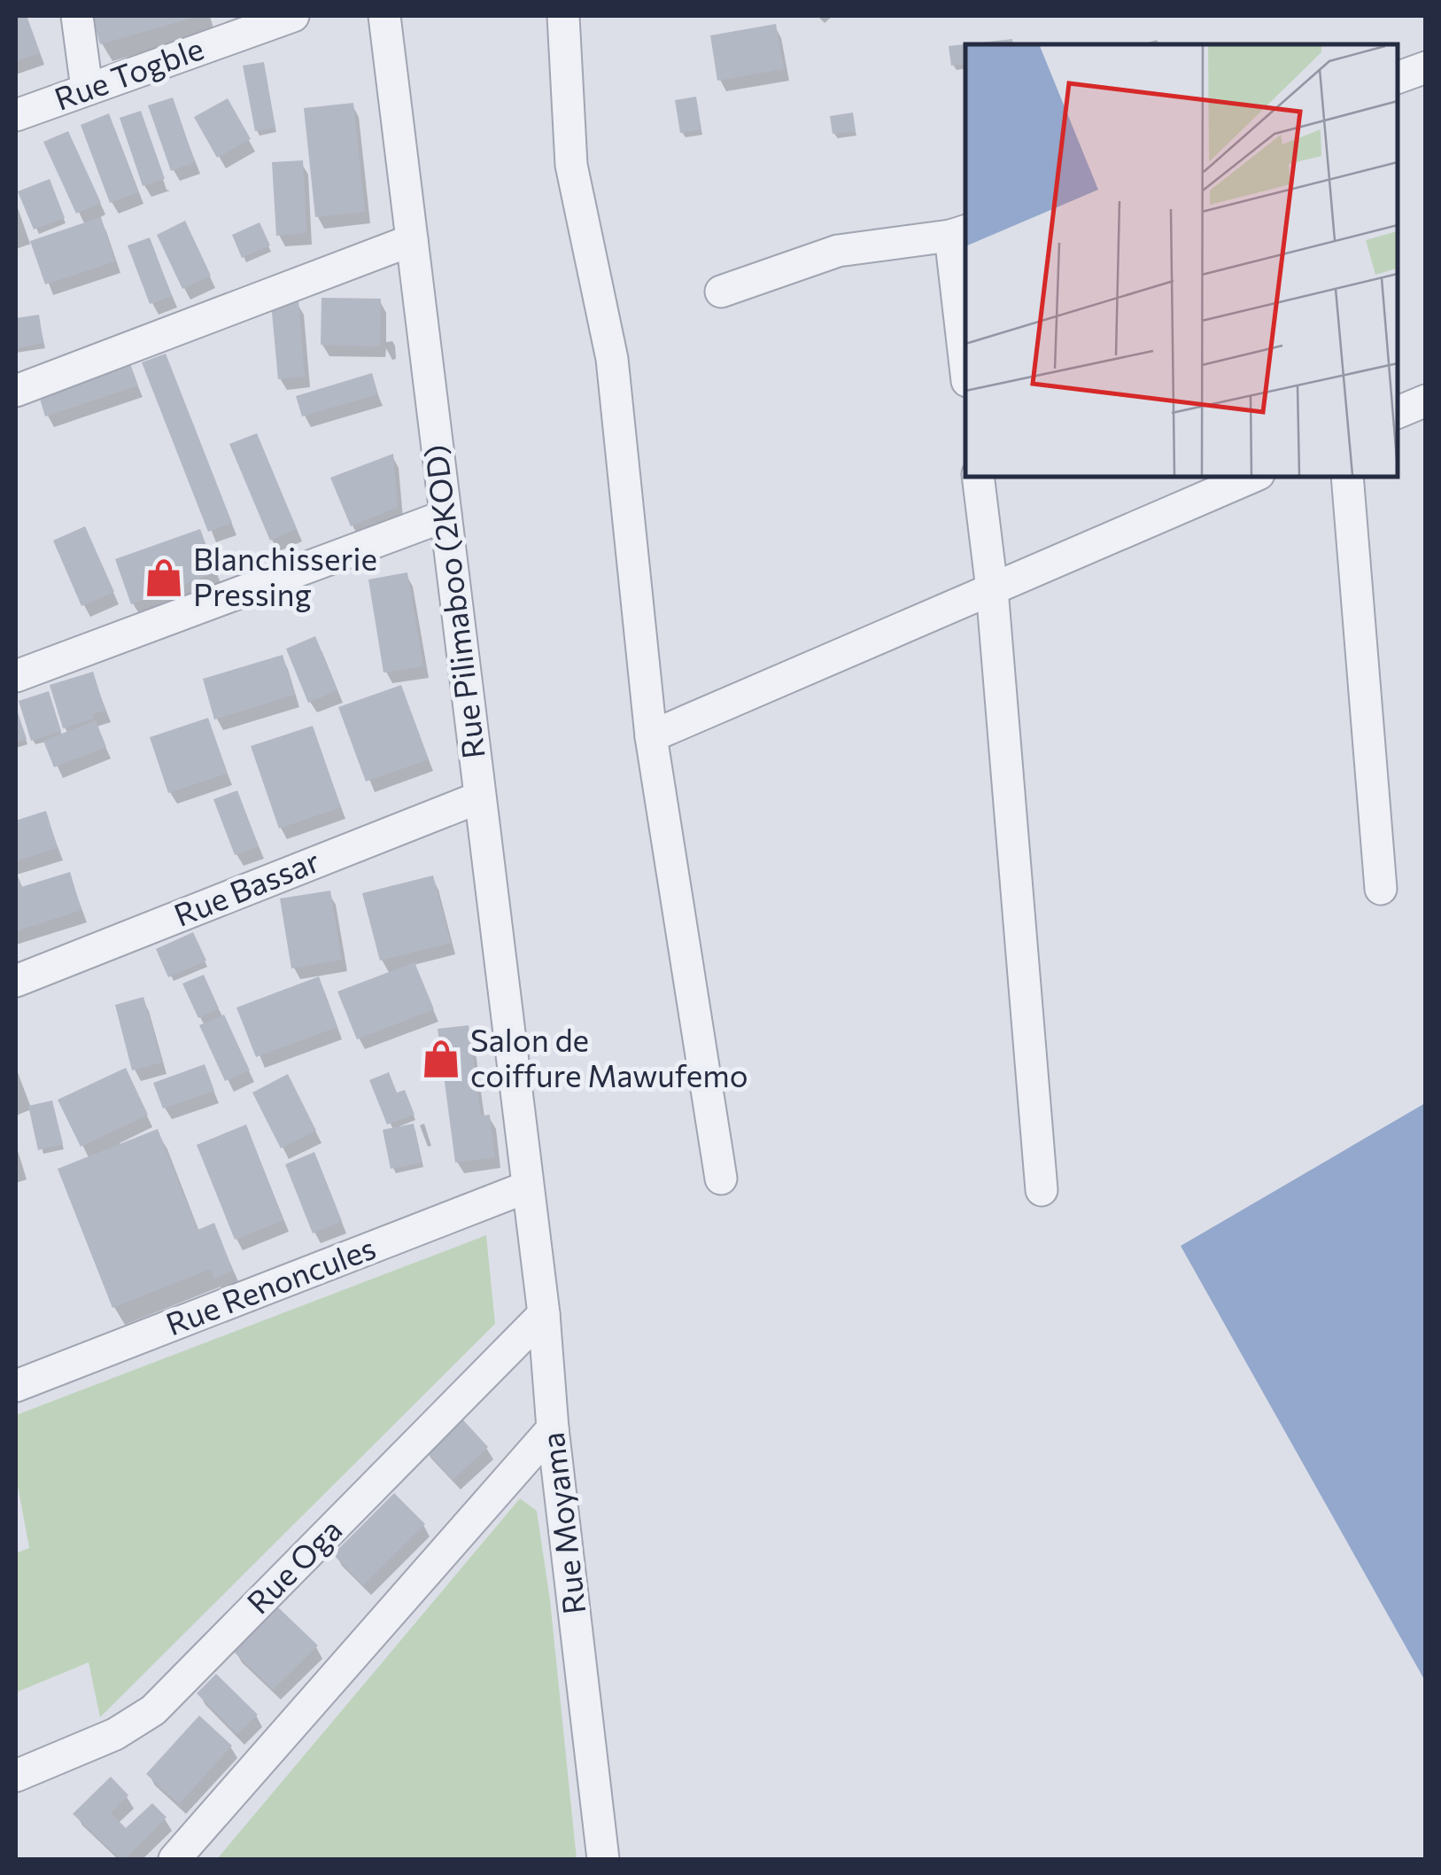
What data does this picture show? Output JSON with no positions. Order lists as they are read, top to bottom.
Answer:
{
  "streets": {
    "street": [
      "Rue Togble",
      "Rue Pilimaboo (2KOD)",
      "Rue Bassar",
      "Rue Renoncules",
      "Rue Moyama",
      "Rue Oga"
    ]
  },
  "crossings": [
    ["Rue Pilimaboo (2KOD)", "Rue Bassar"],
    ["Rue Pilimaboo (2KOD)", "Rue Renoncules"],
    ["Rue Pilimaboo (2KOD)", "Rue Moyama"],
    ["Rue Renoncules", "Rue Moyama"],
    ["Rue Moyama", "Rue Oga"]
  ],
  "places": {
    "shop": ["Blanchisserie Pressing", "Salon de coiffure Mawufemo"]
  }
}
